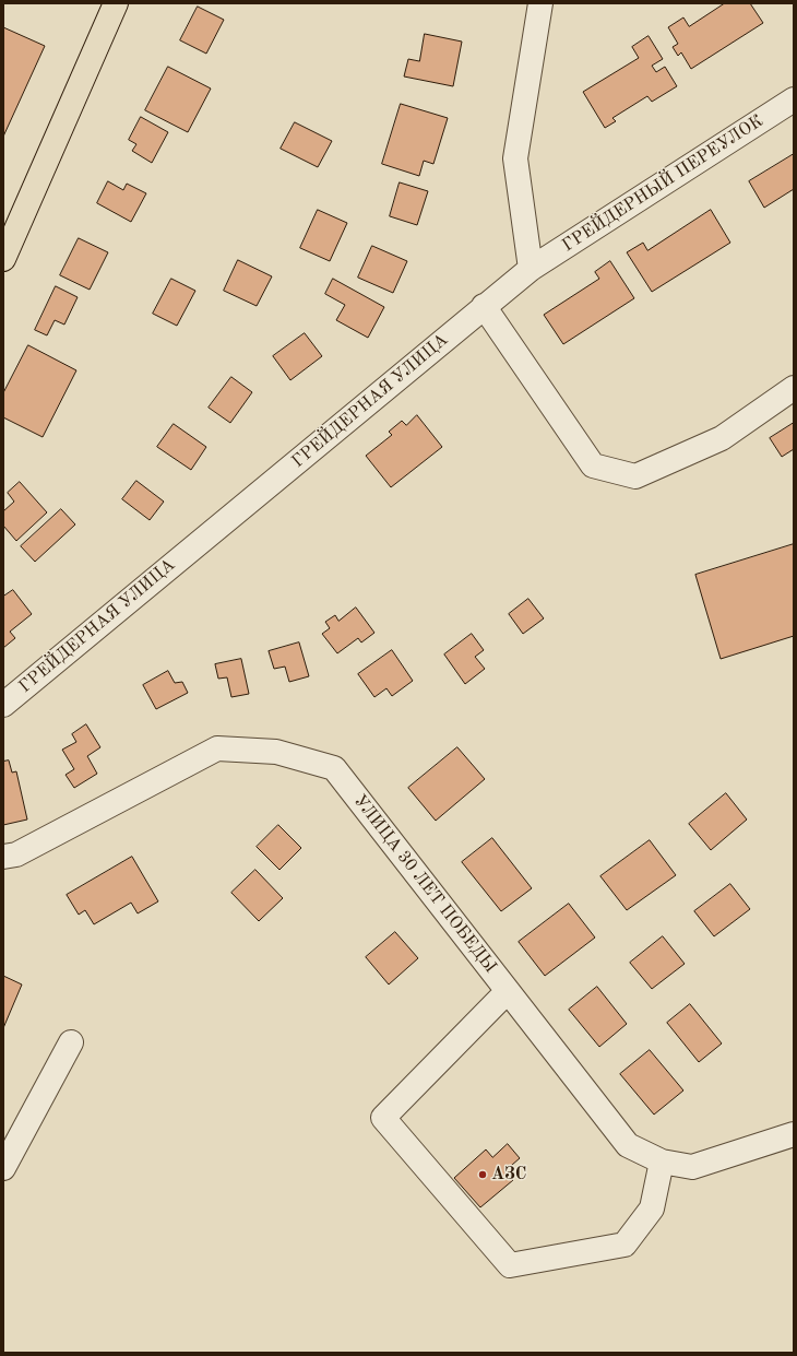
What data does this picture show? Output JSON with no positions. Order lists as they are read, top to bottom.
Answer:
{
  "streets": {
    "street": ["ГРЕЙДЕРНЫЙ ПЕРЕУЛОК", "ГРЕЙДЕРНАЯ УЛИЦА", "УЛИЦА 30 ЛЕТ ПОБЕДЫ"]
  },
  "crossings": [
    ["ГРЕЙДЕРНЫЙ ПЕРЕУЛОК", "ГРЕЙДЕРНАЯ УЛИЦА"]
  ],
  "places": ["АЗС"]
}
